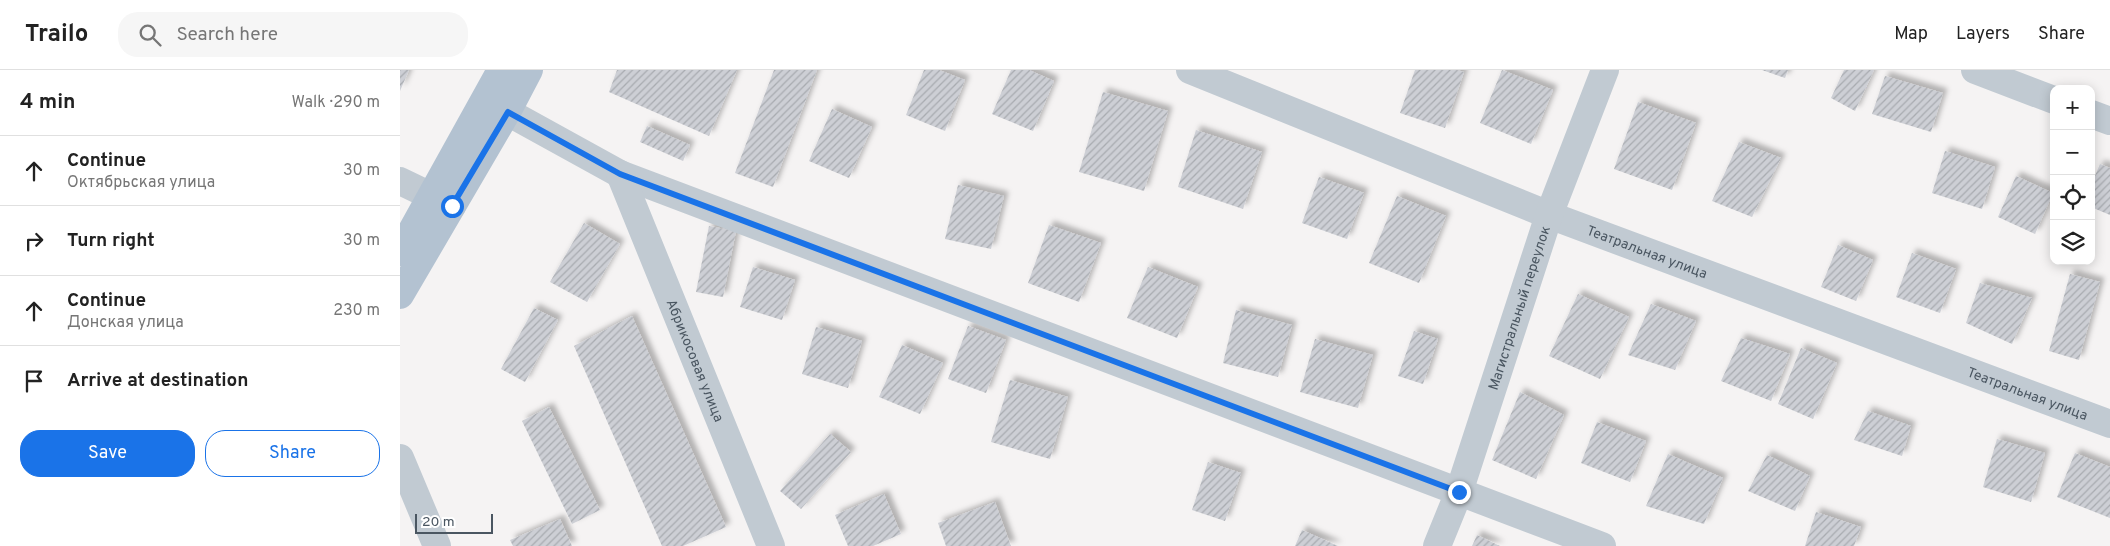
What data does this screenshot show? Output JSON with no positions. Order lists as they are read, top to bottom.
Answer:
{
  "streets": {
    "street": ["Театральная улица", "Магистральный переулок", "Абрикосовая улица"]
  },
  "crossings": [
    ["Театральная улица", "Магистральный переулок"]
  ],
  "scale_bar": "20 m",
  "page": {
    "header": "Trailo",
    "search": "Search here",
    "nav": ["Map", "Layers", "Share"],
    "heading": ["4 min", "Walk · 290 m"],
    "map_buttons": ["+", "−"],
    "list": [
      ["Continue", "Октябрьская улица", "30 m"],
      ["Turn right", "30 m"],
      ["Continue", "Донская улица", "230 m"],
      "Arrive at destination"
    ],
    "buttons": ["Save", "Share"],
    "scale": "20 m"
  }
}
